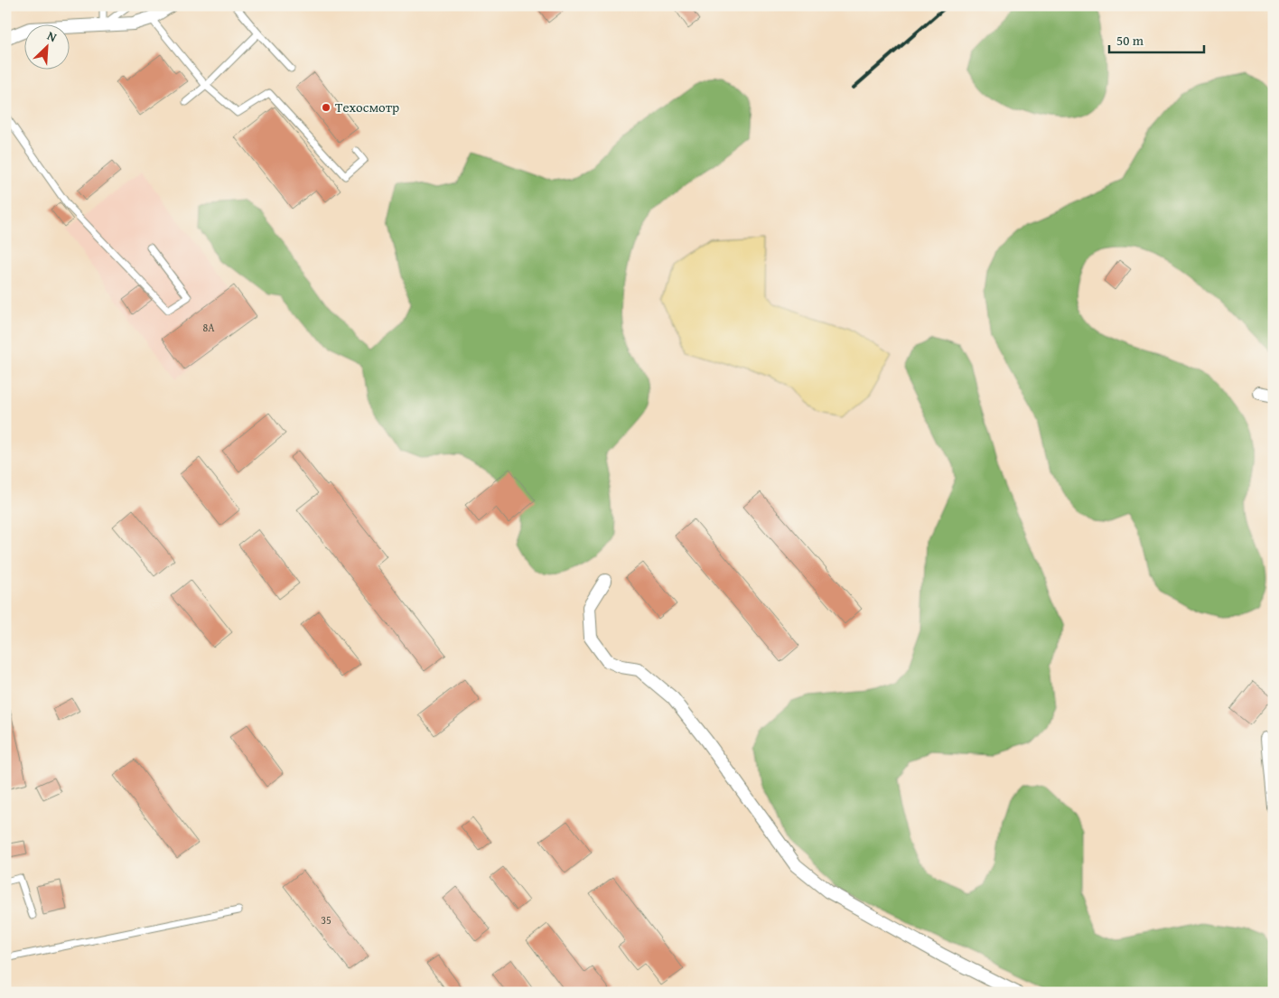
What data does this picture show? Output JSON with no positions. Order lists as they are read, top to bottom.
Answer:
{
  "places": ["Техосмотр"],
  "house_numbers": ["8А", "35"],
  "scale_bar": "50 m",
  "north": "top right"
}
